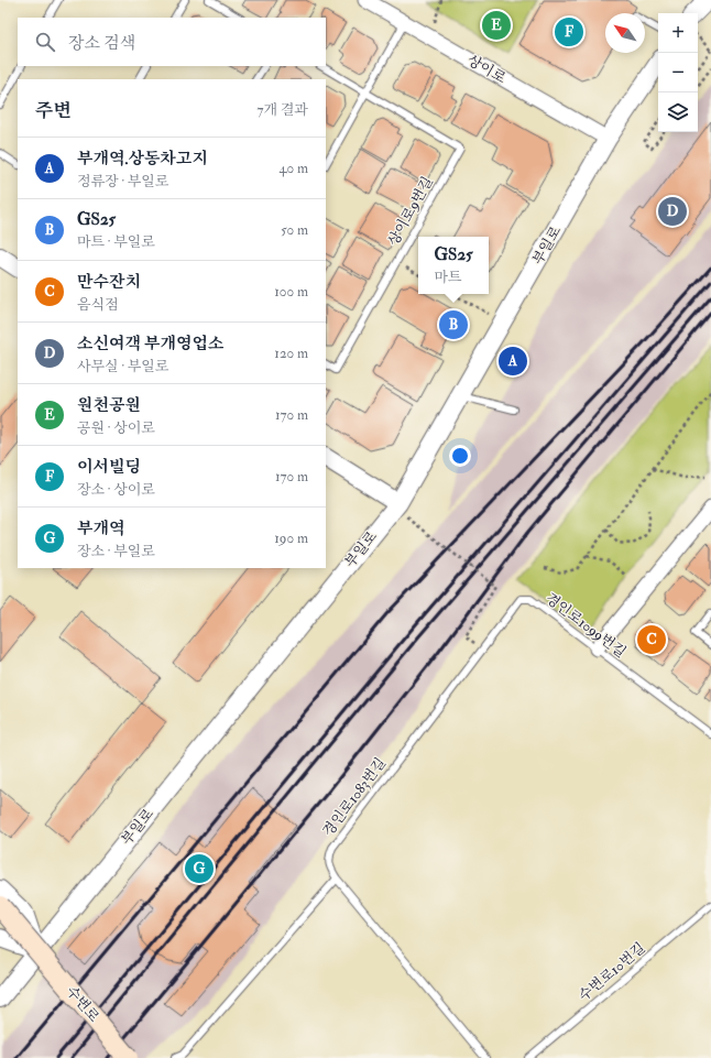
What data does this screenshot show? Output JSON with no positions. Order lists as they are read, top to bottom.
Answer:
{
  "streets": {
    "main road": ["수변로"],
    "street": ["상이로", "부일로"],
    "lane": [
      "상이로9번길",
      "경인로1099번길",
      "경인로1083번길",
      "수변로10번길"
    ]
  },
  "crossings": [
    ["상이로", "부일로"],
    ["경인로1099번길", "경인로1083번길"]
  ],
  "north": "top left",
  "page": {
    "pins": [
      "E",
      "F",
      "D",
      "B",
      "A",
      "C",
      "G"
    ],
    "map_buttons": ["+", "−"],
    "search": "장소 검색",
    "heading": ["주변", "7개 결과"],
    "list": [
      {
        "mark": "A",
        "name": "부개역.상동차고지",
        "note": "정류장 · 부일로",
        "value": "40 m"
      },
      {
        "mark": "B",
        "name": "GS25",
        "note": "마트 · 부일로",
        "value": "50 m"
      },
      {
        "mark": "C",
        "name": "만수잔치",
        "note": "음식점",
        "value": "100 m"
      },
      {
        "mark": "D",
        "name": "소신여객 부개영업소",
        "note": "사무실 · 부일로",
        "value": "120 m"
      },
      {
        "mark": "E",
        "name": "원천공원",
        "note": "공원 · 상이로",
        "value": "170 m"
      },
      {
        "mark": "F",
        "name": "이서빌딩",
        "note": "장소 · 상이로",
        "value": "170 m"
      },
      {
        "mark": "G",
        "name": "부개역",
        "note": "장소 · 부일로",
        "value": "190 m"
      }
    ],
    "popup": ["GS25", "마트"]
  }
}
